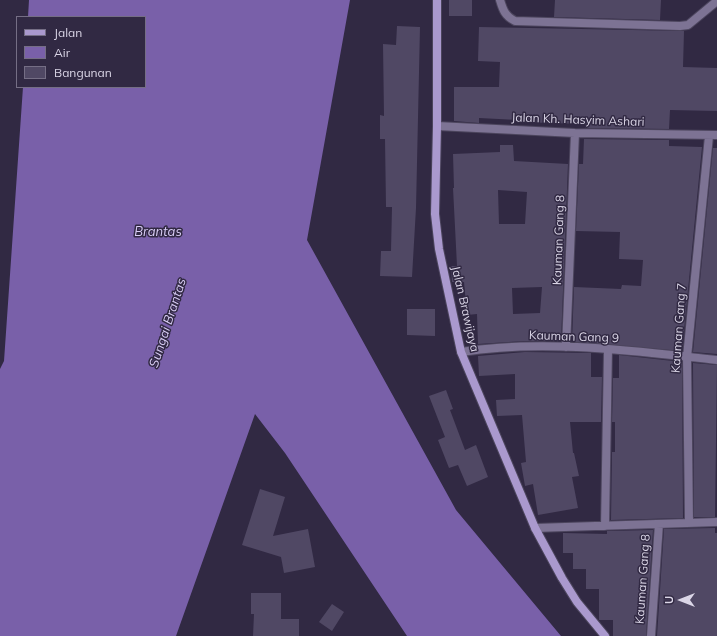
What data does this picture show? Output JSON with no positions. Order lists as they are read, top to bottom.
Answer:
{
  "streets": {
    "main road": ["Jalan Brawijaya"],
    "street": [
      "Jalan Kh. Hasyim Ashari",
      "Kauman Gang 8",
      "Kauman Gang 7",
      "Kauman Gang 9"
    ]
  },
  "crossings": [
    ["Jalan Kh. Hasyim Ashari", "Kauman Gang 8"],
    ["Jalan Kh. Hasyim Ashari", "Jalan Brawijaya"],
    ["Jalan Kh. Hasyim Ashari", "Kauman Gang 7"],
    ["Kauman Gang 8", "Kauman Gang 9"],
    ["Jalan Brawijaya", "Kauman Gang 9"],
    ["Kauman Gang 7", "Kauman Gang 9"]
  ],
  "water": ["Brantas", "Sungai Brantas"],
  "legend": ["Jalan", "Air", "Bangunan"],
  "north": "left"
}
